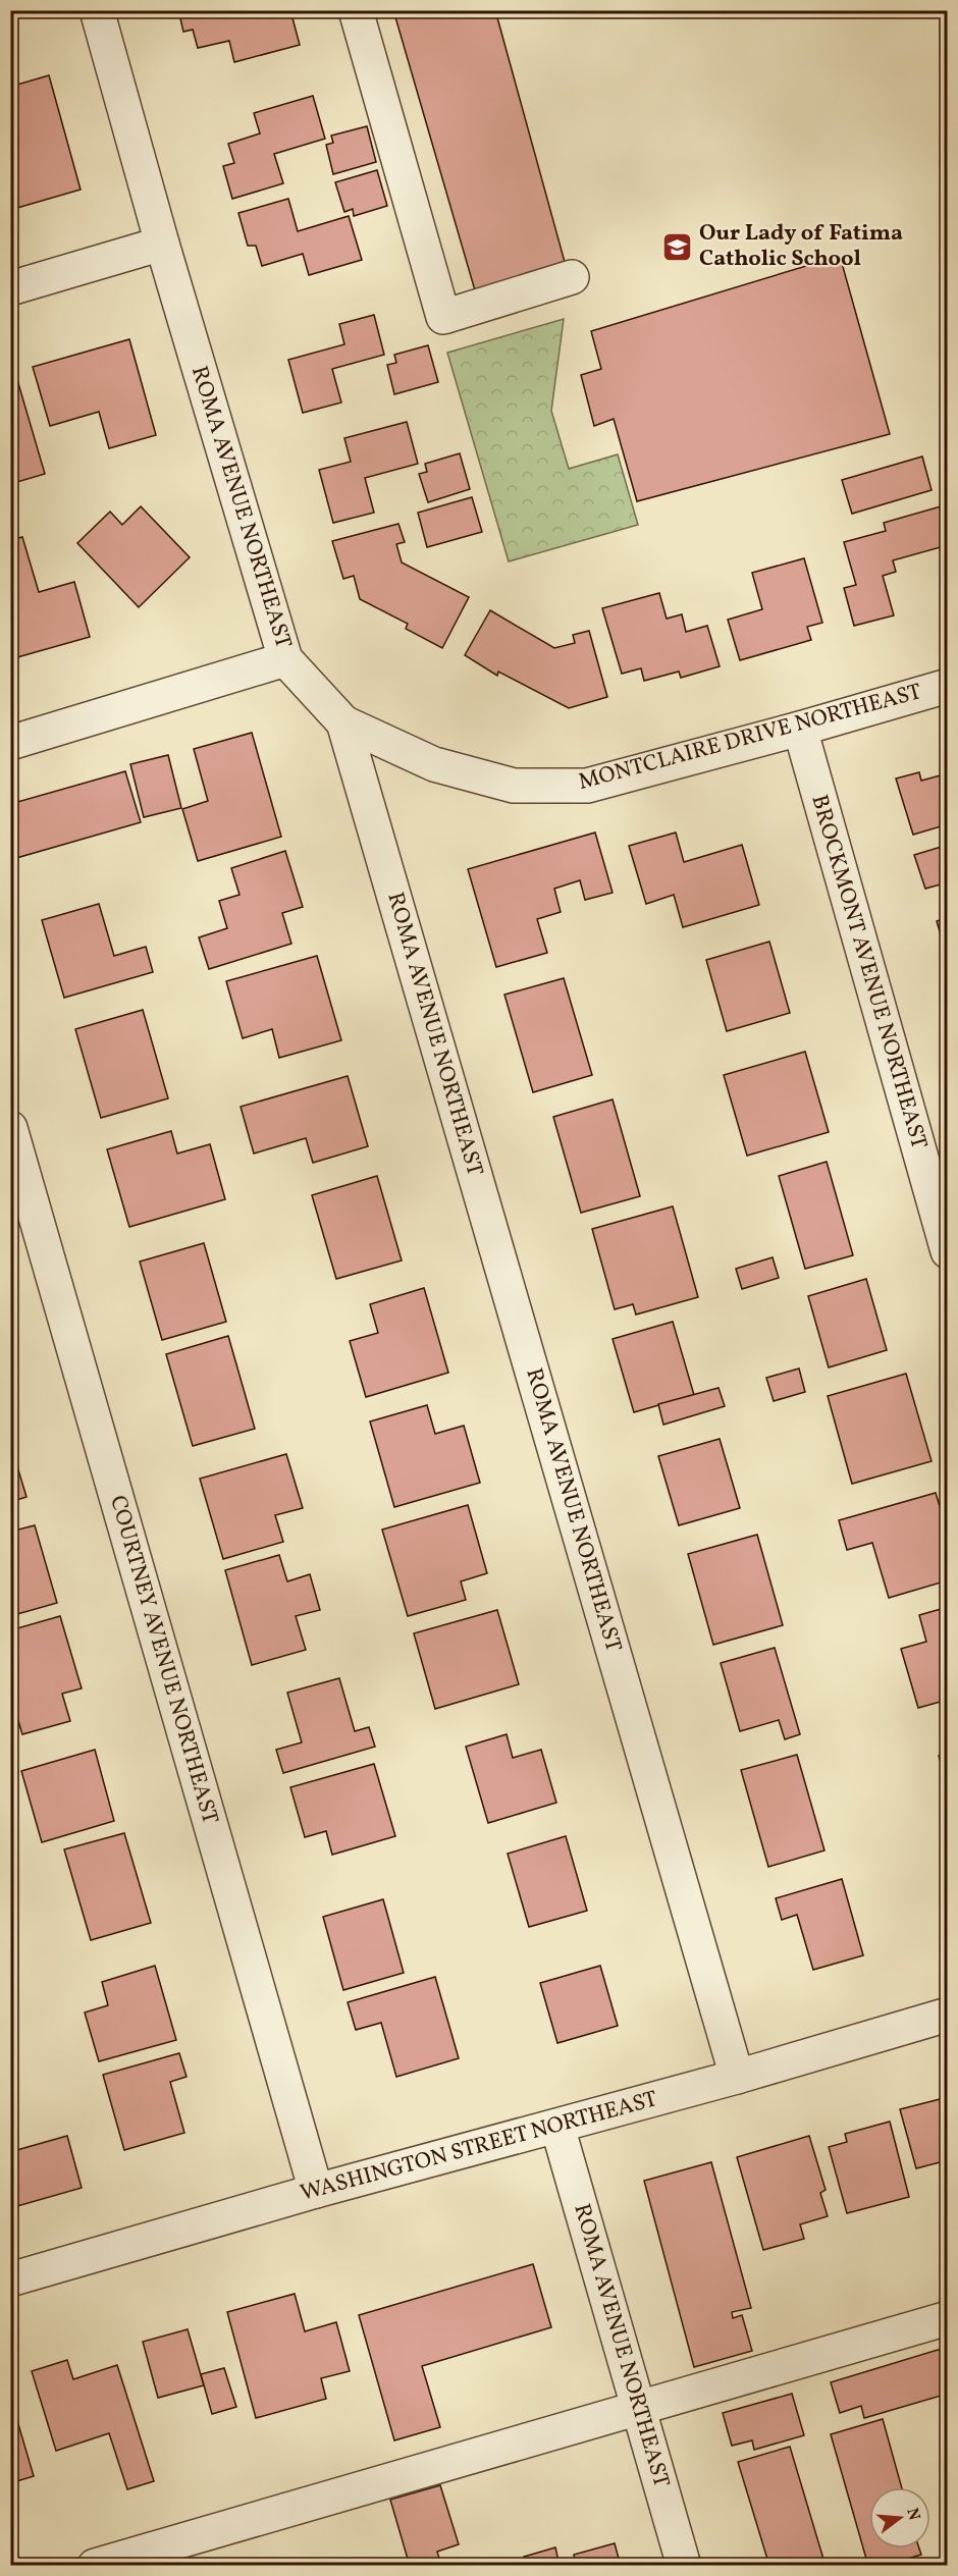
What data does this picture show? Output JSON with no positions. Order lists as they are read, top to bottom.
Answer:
{
  "streets": {
    "street": [
      "ROMA AVENUE NORTHEAST",
      "MONTCLAIRE DRIVE NORTHEAST",
      "BROCKMONT AVENUE NORTHEAST",
      "COURTNEY AVENUE NORTHEAST",
      "WASHINGTON STREET NORTHEAST"
    ]
  },
  "crossings": [
    ["ROMA AVENUE NORTHEAST", "MONTCLAIRE DRIVE NORTHEAST"],
    ["ROMA AVENUE NORTHEAST", "WASHINGTON STREET NORTHEAST"],
    ["MONTCLAIRE DRIVE NORTHEAST", "BROCKMONT AVENUE NORTHEAST"],
    ["COURTNEY AVENUE NORTHEAST", "WASHINGTON STREET NORTHEAST"]
  ],
  "places": {
    "school or university": ["Our Lady of Fatima Catholic School"]
  },
  "north": "right"
}
